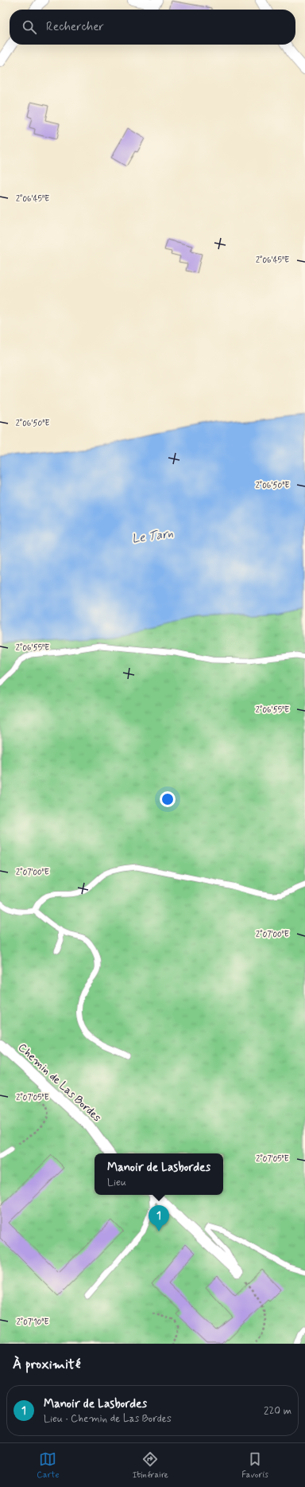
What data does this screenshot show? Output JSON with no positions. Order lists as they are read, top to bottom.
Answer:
{
  "streets": {
    "street": ["Chemin de Las Bordes"]
  },
  "water": ["Le Tarn"],
  "page": {
    "search": "Rechercher",
    "popup": ["Manoir de Lasbordes", "Lieu"],
    "pins": "1",
    "heading": "À proximité",
    "list": [
      {
        "mark": "1",
        "name": "Manoir de Lasbordes",
        "note": "Lieu · Chemin de Las Bordes",
        "value": "220 m"
      }
    ],
    "nav": ["Carte", "Itinéraire", "Favoris"]
  },
  "coordinates": [
    "2°06'45\"E",
    "2°06'50\"E",
    "2°06'55\"E",
    "2°07'00\"E",
    "2°07'05\"E",
    "2°07'10\"E"
  ]
}
